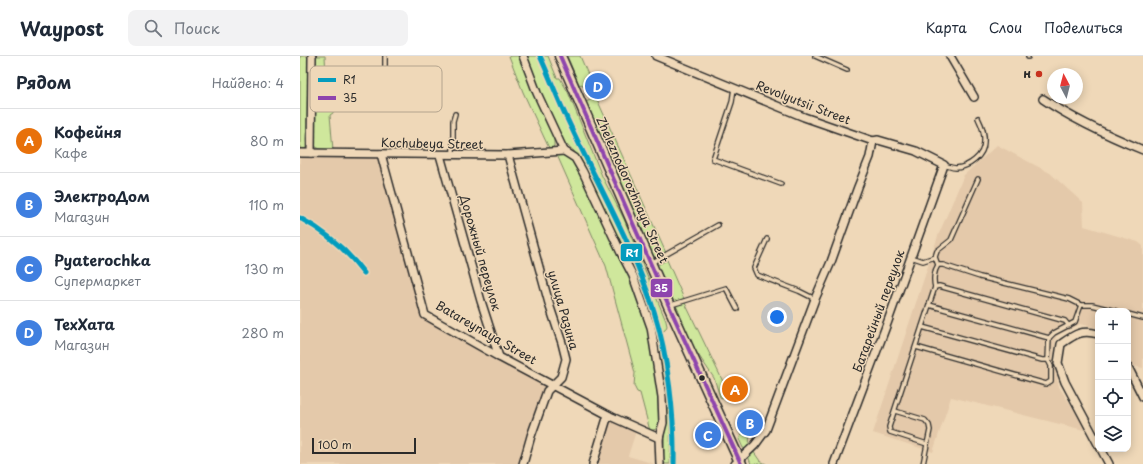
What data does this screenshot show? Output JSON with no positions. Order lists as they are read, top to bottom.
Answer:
{
  "streets": {
    "main road": ["Zheleznodorozhnaya Street"],
    "street": [
      "Revolyutsii Street",
      "Kochubeya Street",
      "Дорожный переулок",
      "улица Разина",
      "Батарейный переулок",
      "Batareynaya Street"
    ]
  },
  "crossings": [
    ["Revolyutsii Street", "Батарейный переулок"],
    ["Kochubeya Street", "Дорожный переулок"],
    ["Kochubeya Street", "улица Разина"],
    ["Kochubeya Street", "Batareynaya Street"],
    ["Дорожный переулок", "Batareynaya Street"],
    ["улица Разина", "Batareynaya Street"]
  ],
  "places": ["н"],
  "lines": ["transit line R1", "transit line 35"],
  "legend": ["R1", "35"],
  "scale_bar": "100 m",
  "north": "top",
  "page": {
    "header": "Waypost",
    "search": "Поиск",
    "nav": ["Карта", "Слои", "Поделиться"],
    "heading": ["Рядом", "Найдено: 4"],
    "pins": [
      "D",
      "A",
      "B",
      "C"
    ],
    "list": [
      {
        "mark": "A",
        "name": "Кофейня",
        "note": "Кафе",
        "value": "80 m"
      },
      {
        "mark": "B",
        "name": "ЭлектроДом",
        "note": "Магазин",
        "value": "110 m"
      },
      {
        "mark": "C",
        "name": "Pyaterochka",
        "note": "Супермаркет",
        "value": "130 m"
      },
      {
        "mark": "D",
        "name": "ТехХата",
        "note": "Магазин",
        "value": "280 m"
      }
    ],
    "map_buttons": ["+", "−"],
    "scale": "100 m"
  }
}
